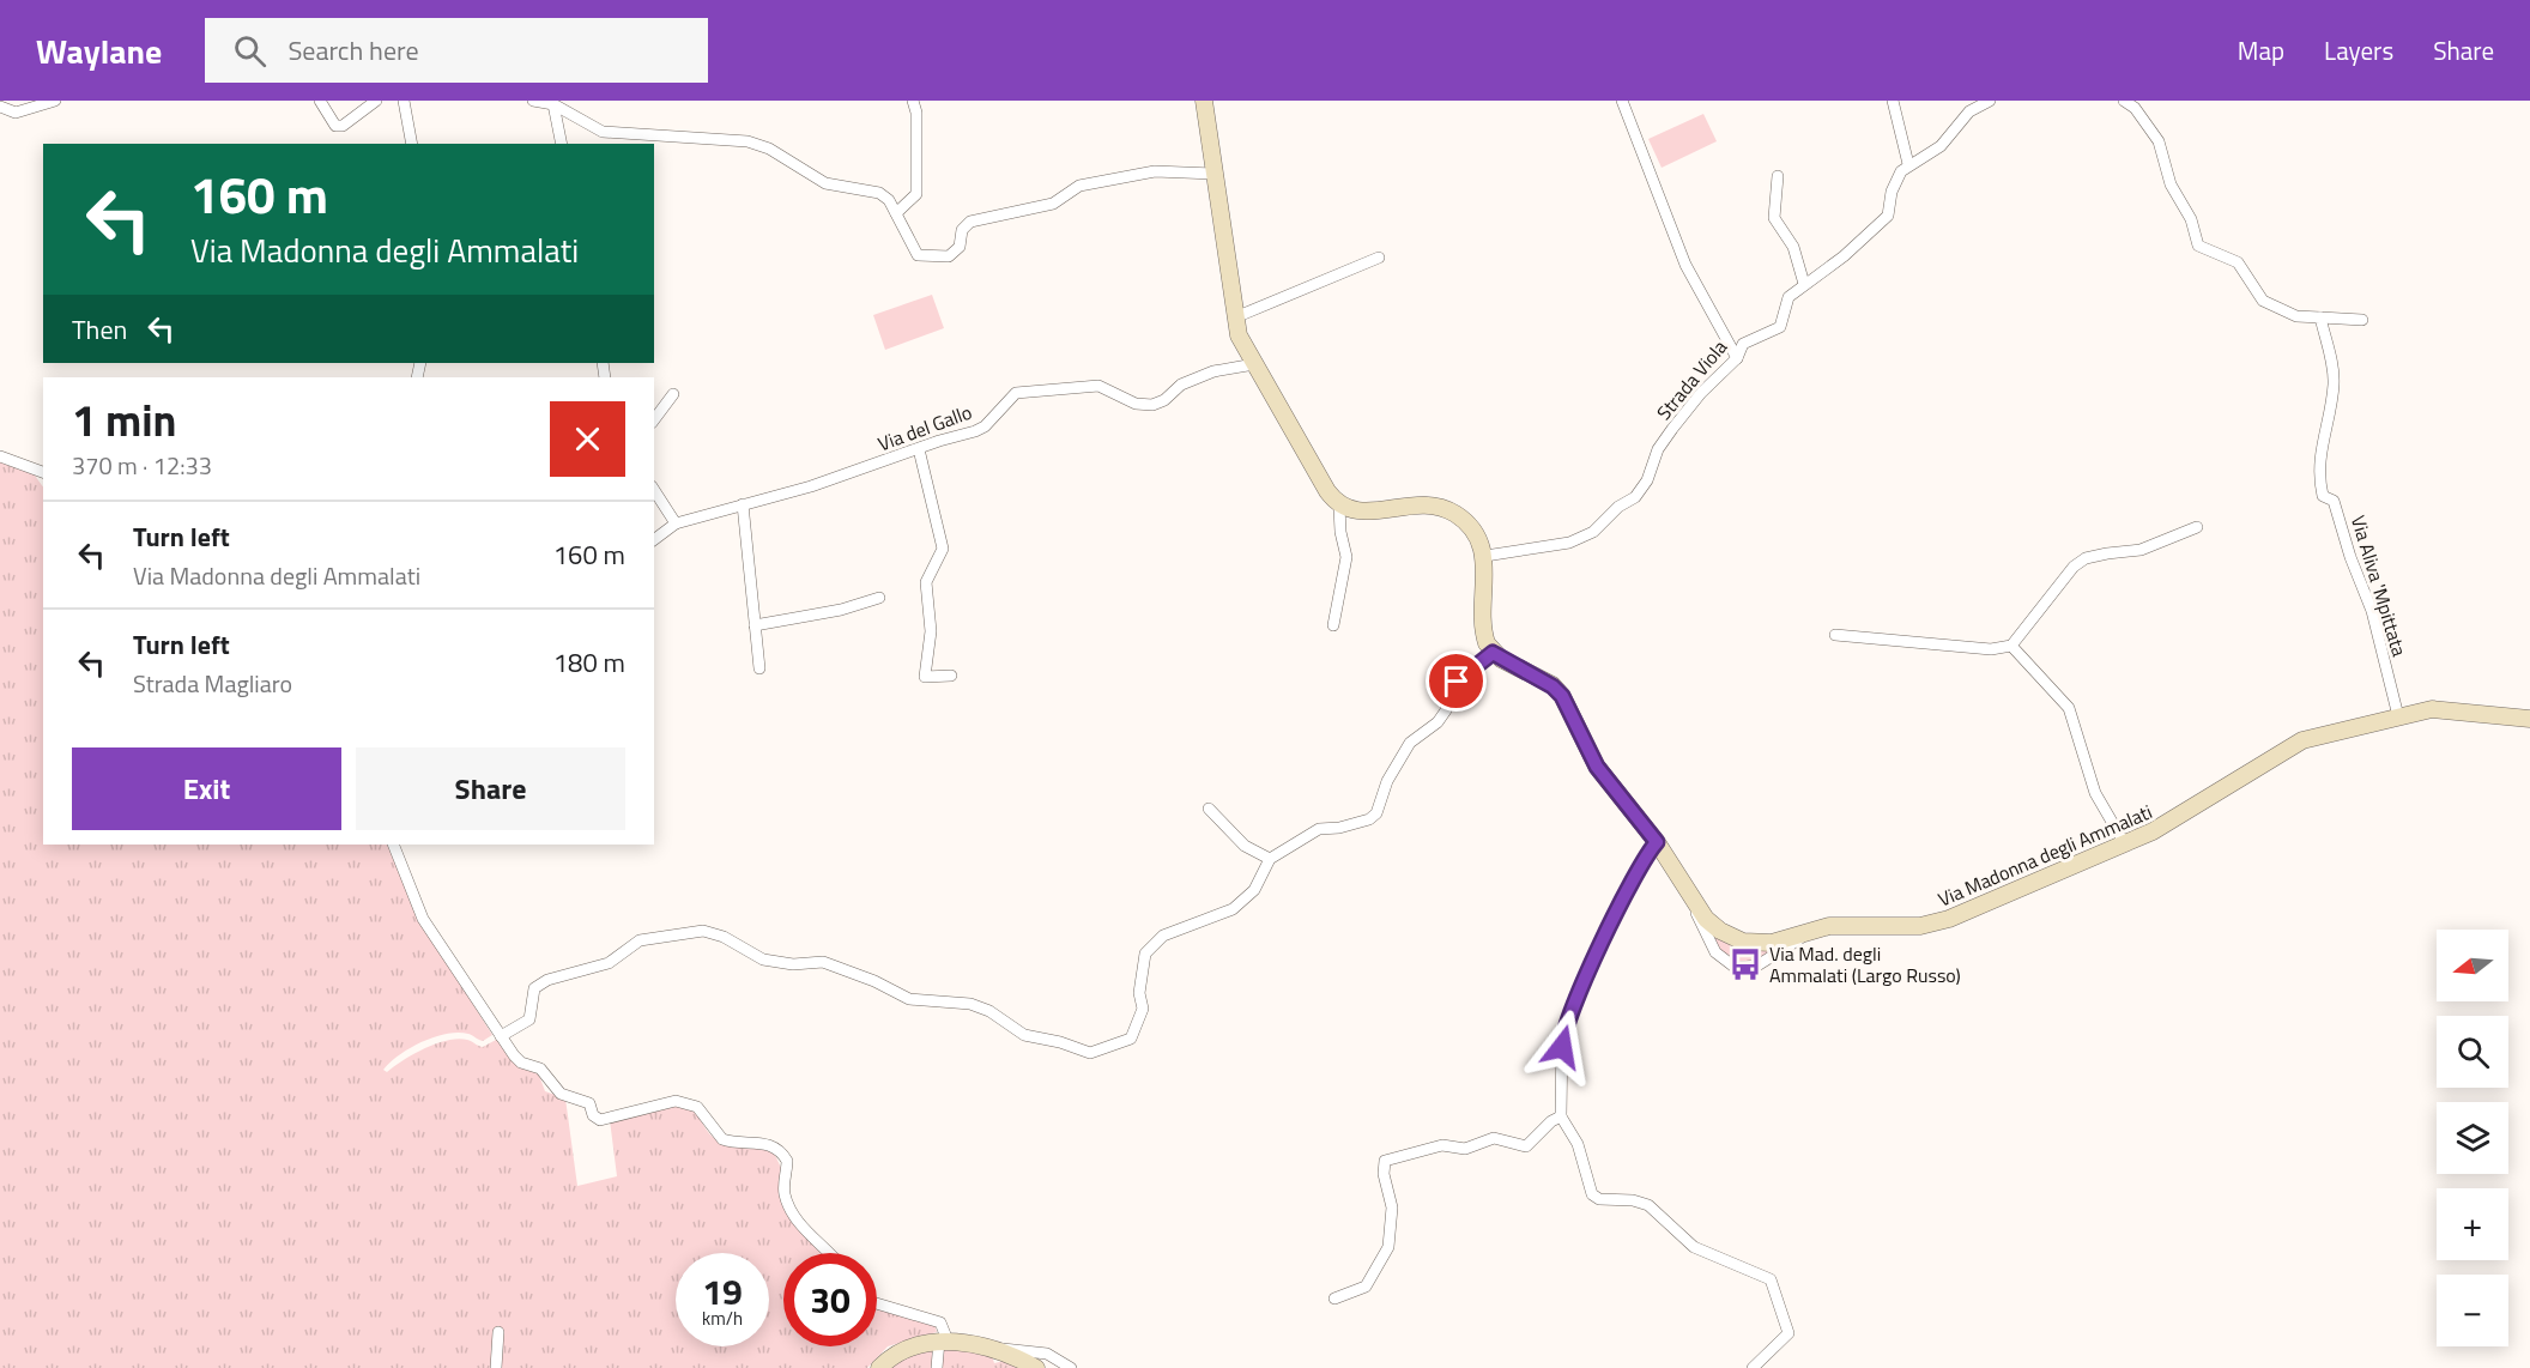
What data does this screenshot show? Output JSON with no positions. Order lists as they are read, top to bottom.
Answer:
{
  "streets": {
    "street": [
      "Strada Viola",
      "Via del Gallo",
      "Via Aliva 'Mpittata",
      "Via Madonna degli Ammalati"
    ]
  },
  "crossings": [
    ["Via Aliva 'Mpittata", "Via Madonna degli Ammalati"]
  ],
  "places": {
    "bus stop": ["Via Mad. degli Ammalati (Largo Russo)"]
  },
  "north": "left",
  "page": {
    "header": "Waylane",
    "search": "Search here",
    "nav": ["Map", "Layers", "Share"],
    "turn": ["160 m", "Via Madonna degli Ammalati"],
    "then": "Then",
    "heading": ["1 min", "370 m · 12:33"],
    "list": [
      {
        "name": "Turn left",
        "note": "Via Madonna degli Ammalati",
        "value": "160 m"
      },
      {
        "name": "Turn left",
        "note": "Strada Magliaro",
        "value": "180 m"
      }
    ],
    "buttons": ["Exit", "Share"],
    "map_buttons": ["+", "−"],
    "speed": "19 km/h",
    "limit": "30"
  }
}
